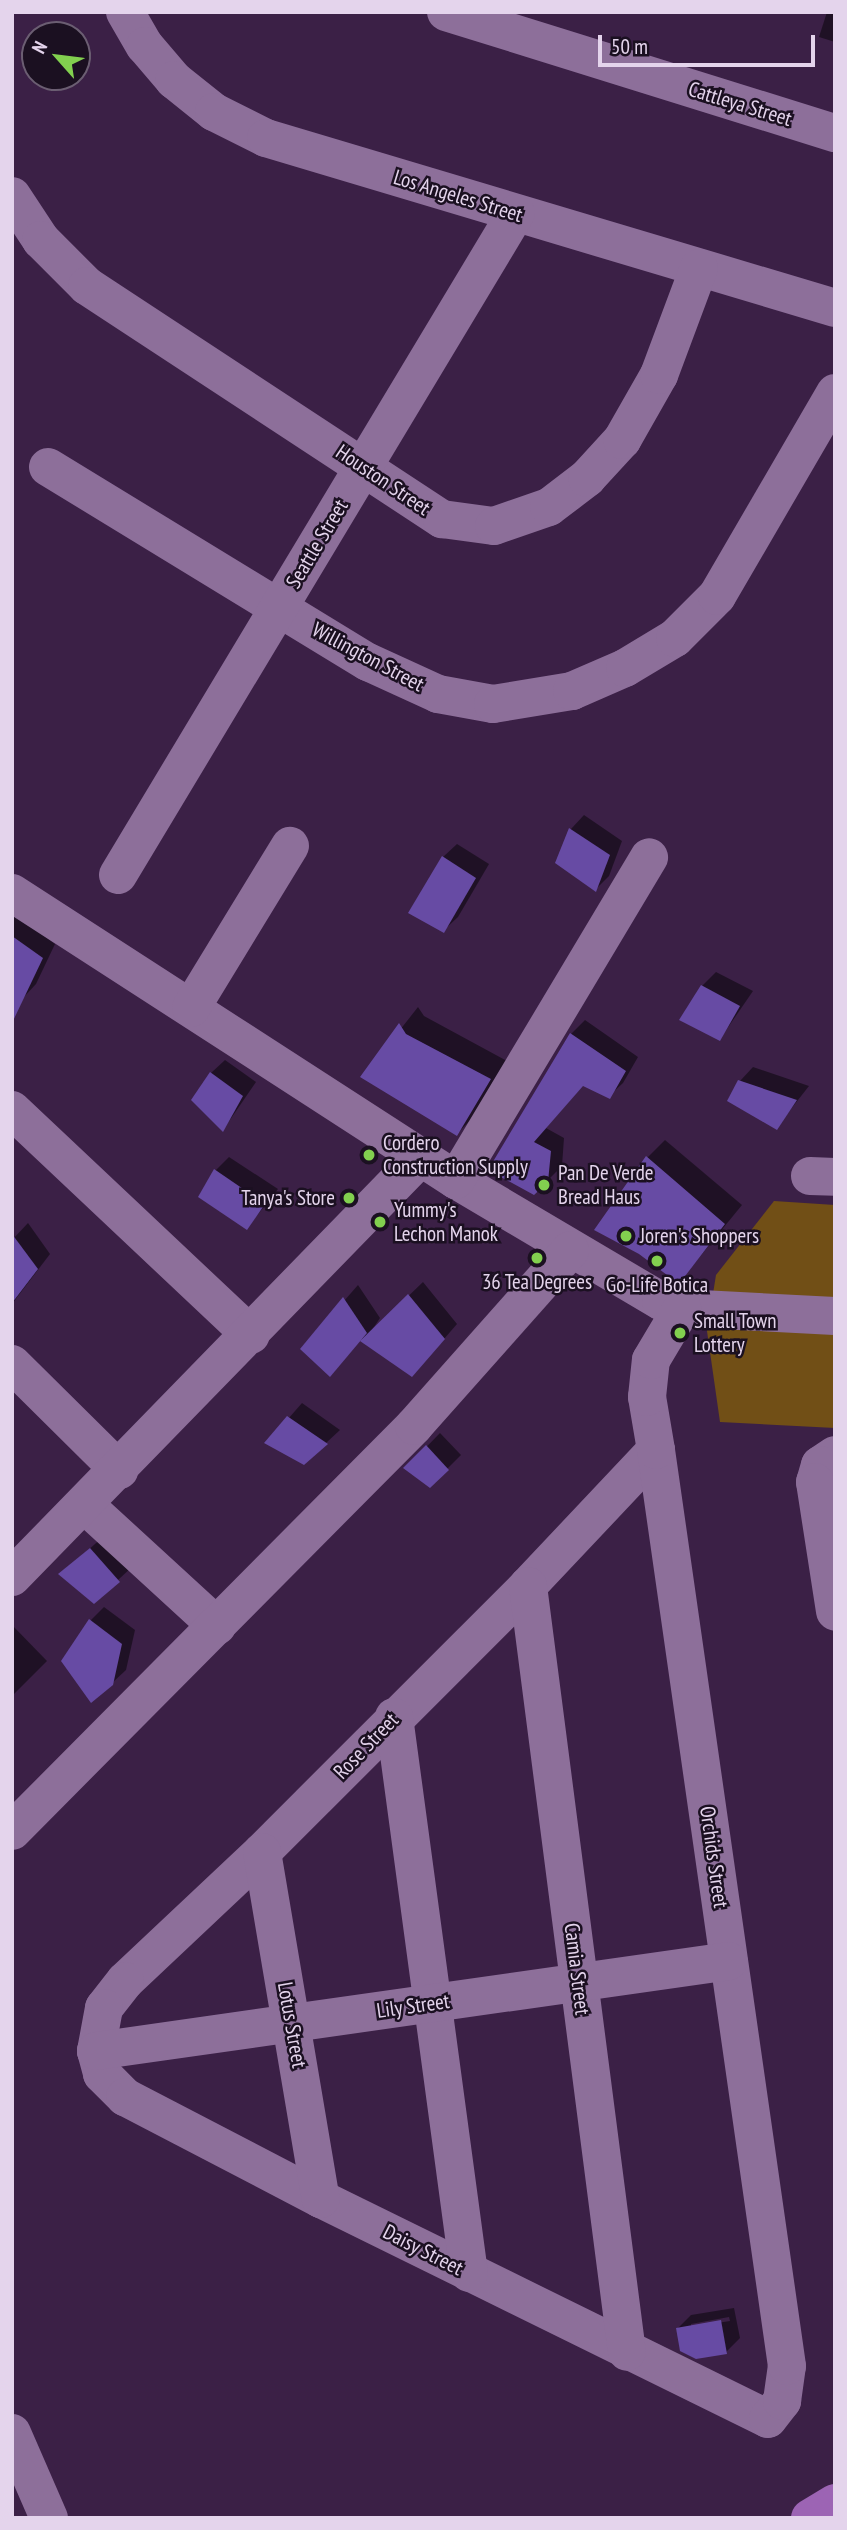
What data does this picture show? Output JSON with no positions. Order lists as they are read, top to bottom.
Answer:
{
  "streets": {
    "street": [
      "Cattleya Street",
      "Los Angeles Street",
      "Houston Street",
      "Seattle Street",
      "Willington Street",
      "Rose Street",
      "Orchids Street",
      "Camia Street",
      "Lily Street",
      "Lotus Street",
      "Daisy Street"
    ]
  },
  "crossings": [
    ["Los Angeles Street", "Houston Street"],
    ["Los Angeles Street", "Seattle Street"],
    ["Houston Street", "Seattle Street"],
    ["Seattle Street", "Willington Street"],
    ["Rose Street", "Orchids Street"],
    ["Rose Street", "Camia Street"],
    ["Rose Street", "Lily Street"],
    ["Rose Street", "Lotus Street"],
    ["Rose Street", "Daisy Street"],
    ["Orchids Street", "Lily Street"],
    ["Orchids Street", "Daisy Street"],
    ["Camia Street", "Lily Street"],
    ["Camia Street", "Daisy Street"],
    ["Lily Street", "Lotus Street"],
    ["Lily Street", "Daisy Street"],
    ["Lotus Street", "Daisy Street"]
  ],
  "places": [
    "Cordero Construction Supply",
    "Pan De Verde Bread Haus",
    "Tanya's Store",
    "Yummy's Lechon Manok",
    "Joren's Shoppers",
    "36 Tea Degrees",
    "Go-Life Botica",
    "Small Town Lottery"
  ],
  "scale_bar": "50 m",
  "north": "top left"
}
